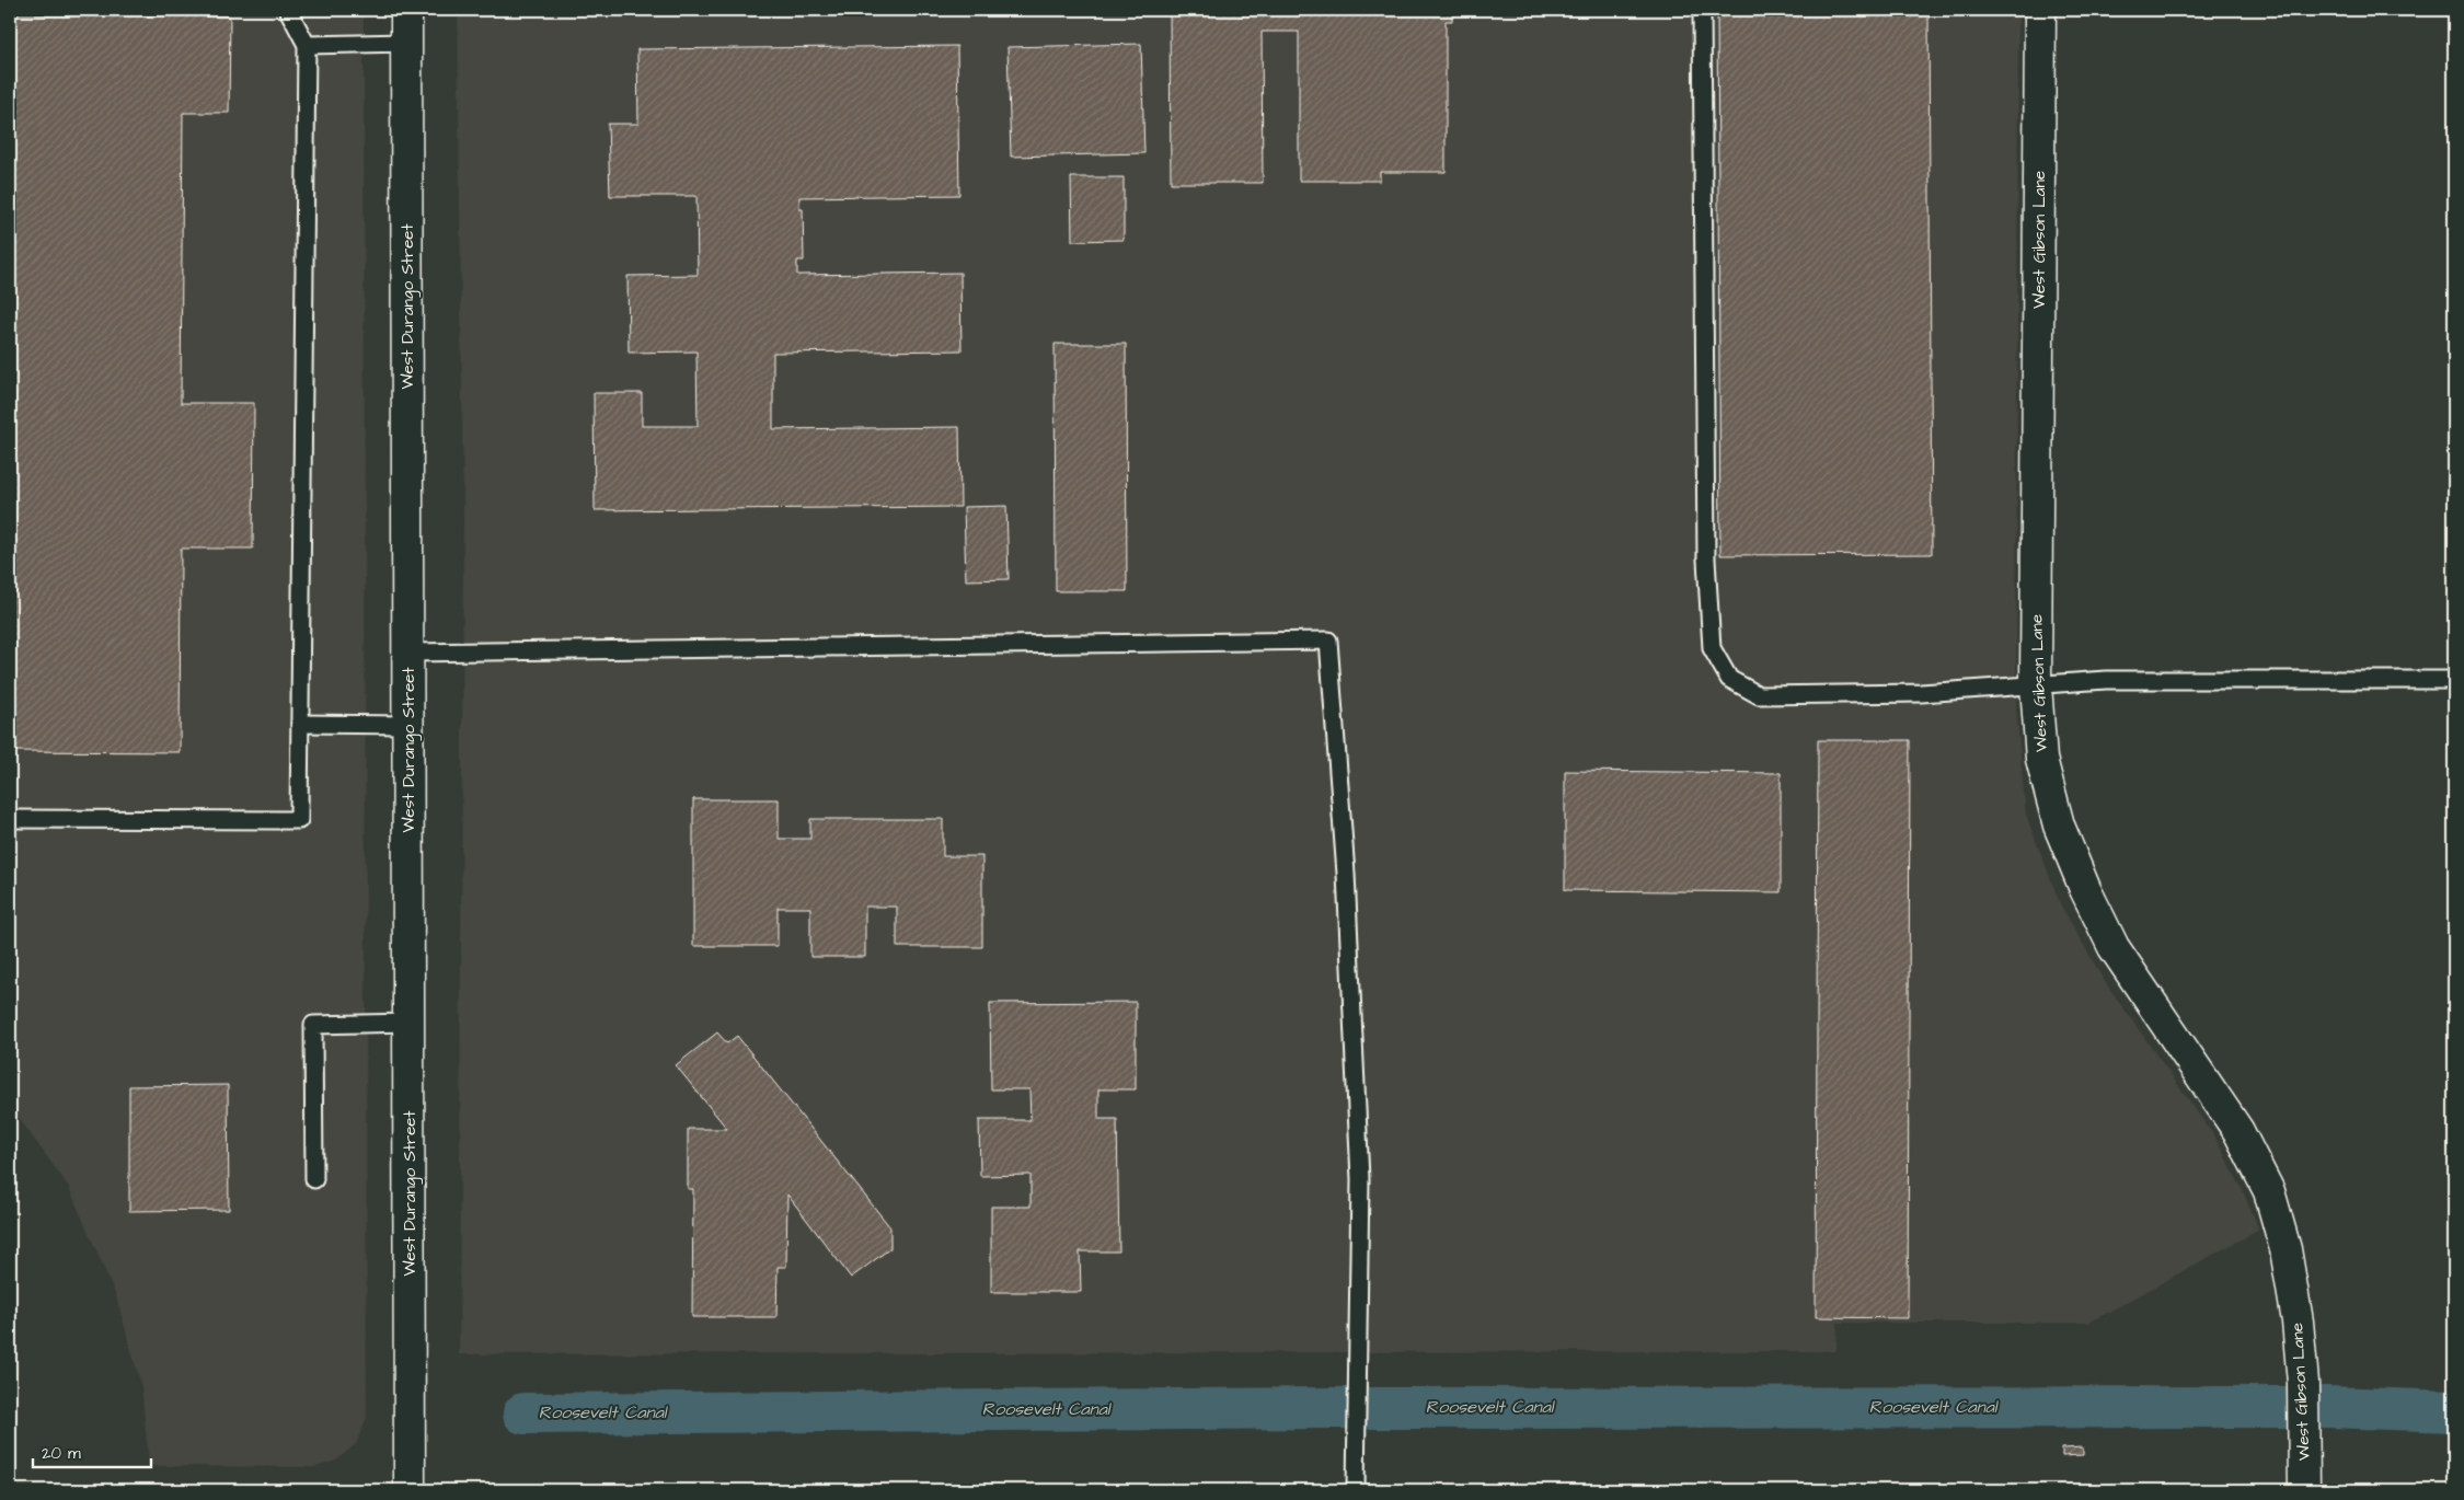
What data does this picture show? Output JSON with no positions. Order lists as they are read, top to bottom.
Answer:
{
  "streets": {
    "street": ["West Gibson Lane", "West Durango Street"]
  },
  "water": ["Roosevelt Canal"],
  "scale_bar": "20 m"
}
